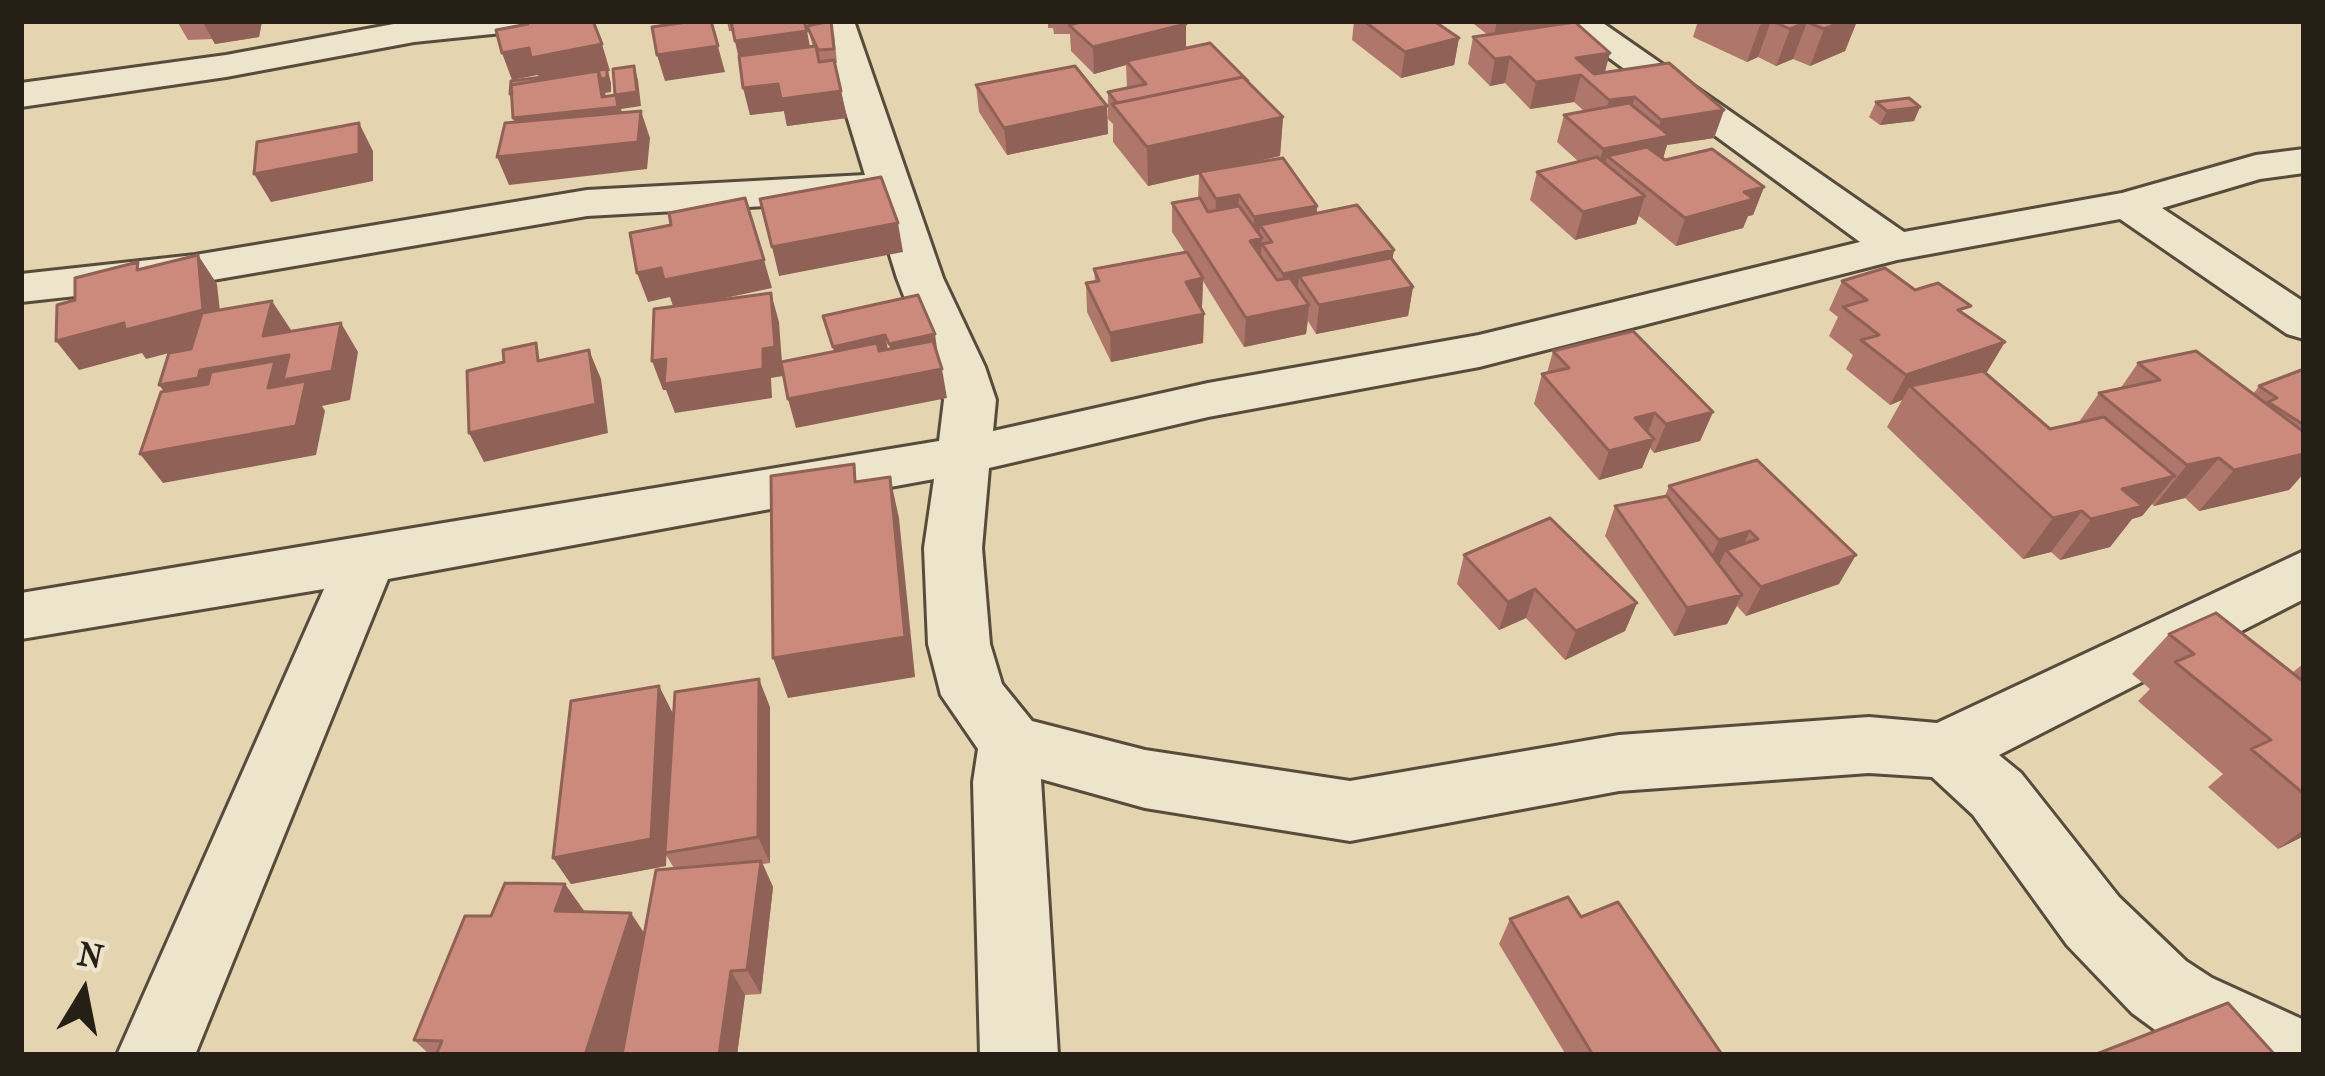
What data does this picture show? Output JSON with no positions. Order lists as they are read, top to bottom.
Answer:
{
  "north": "top"
}
